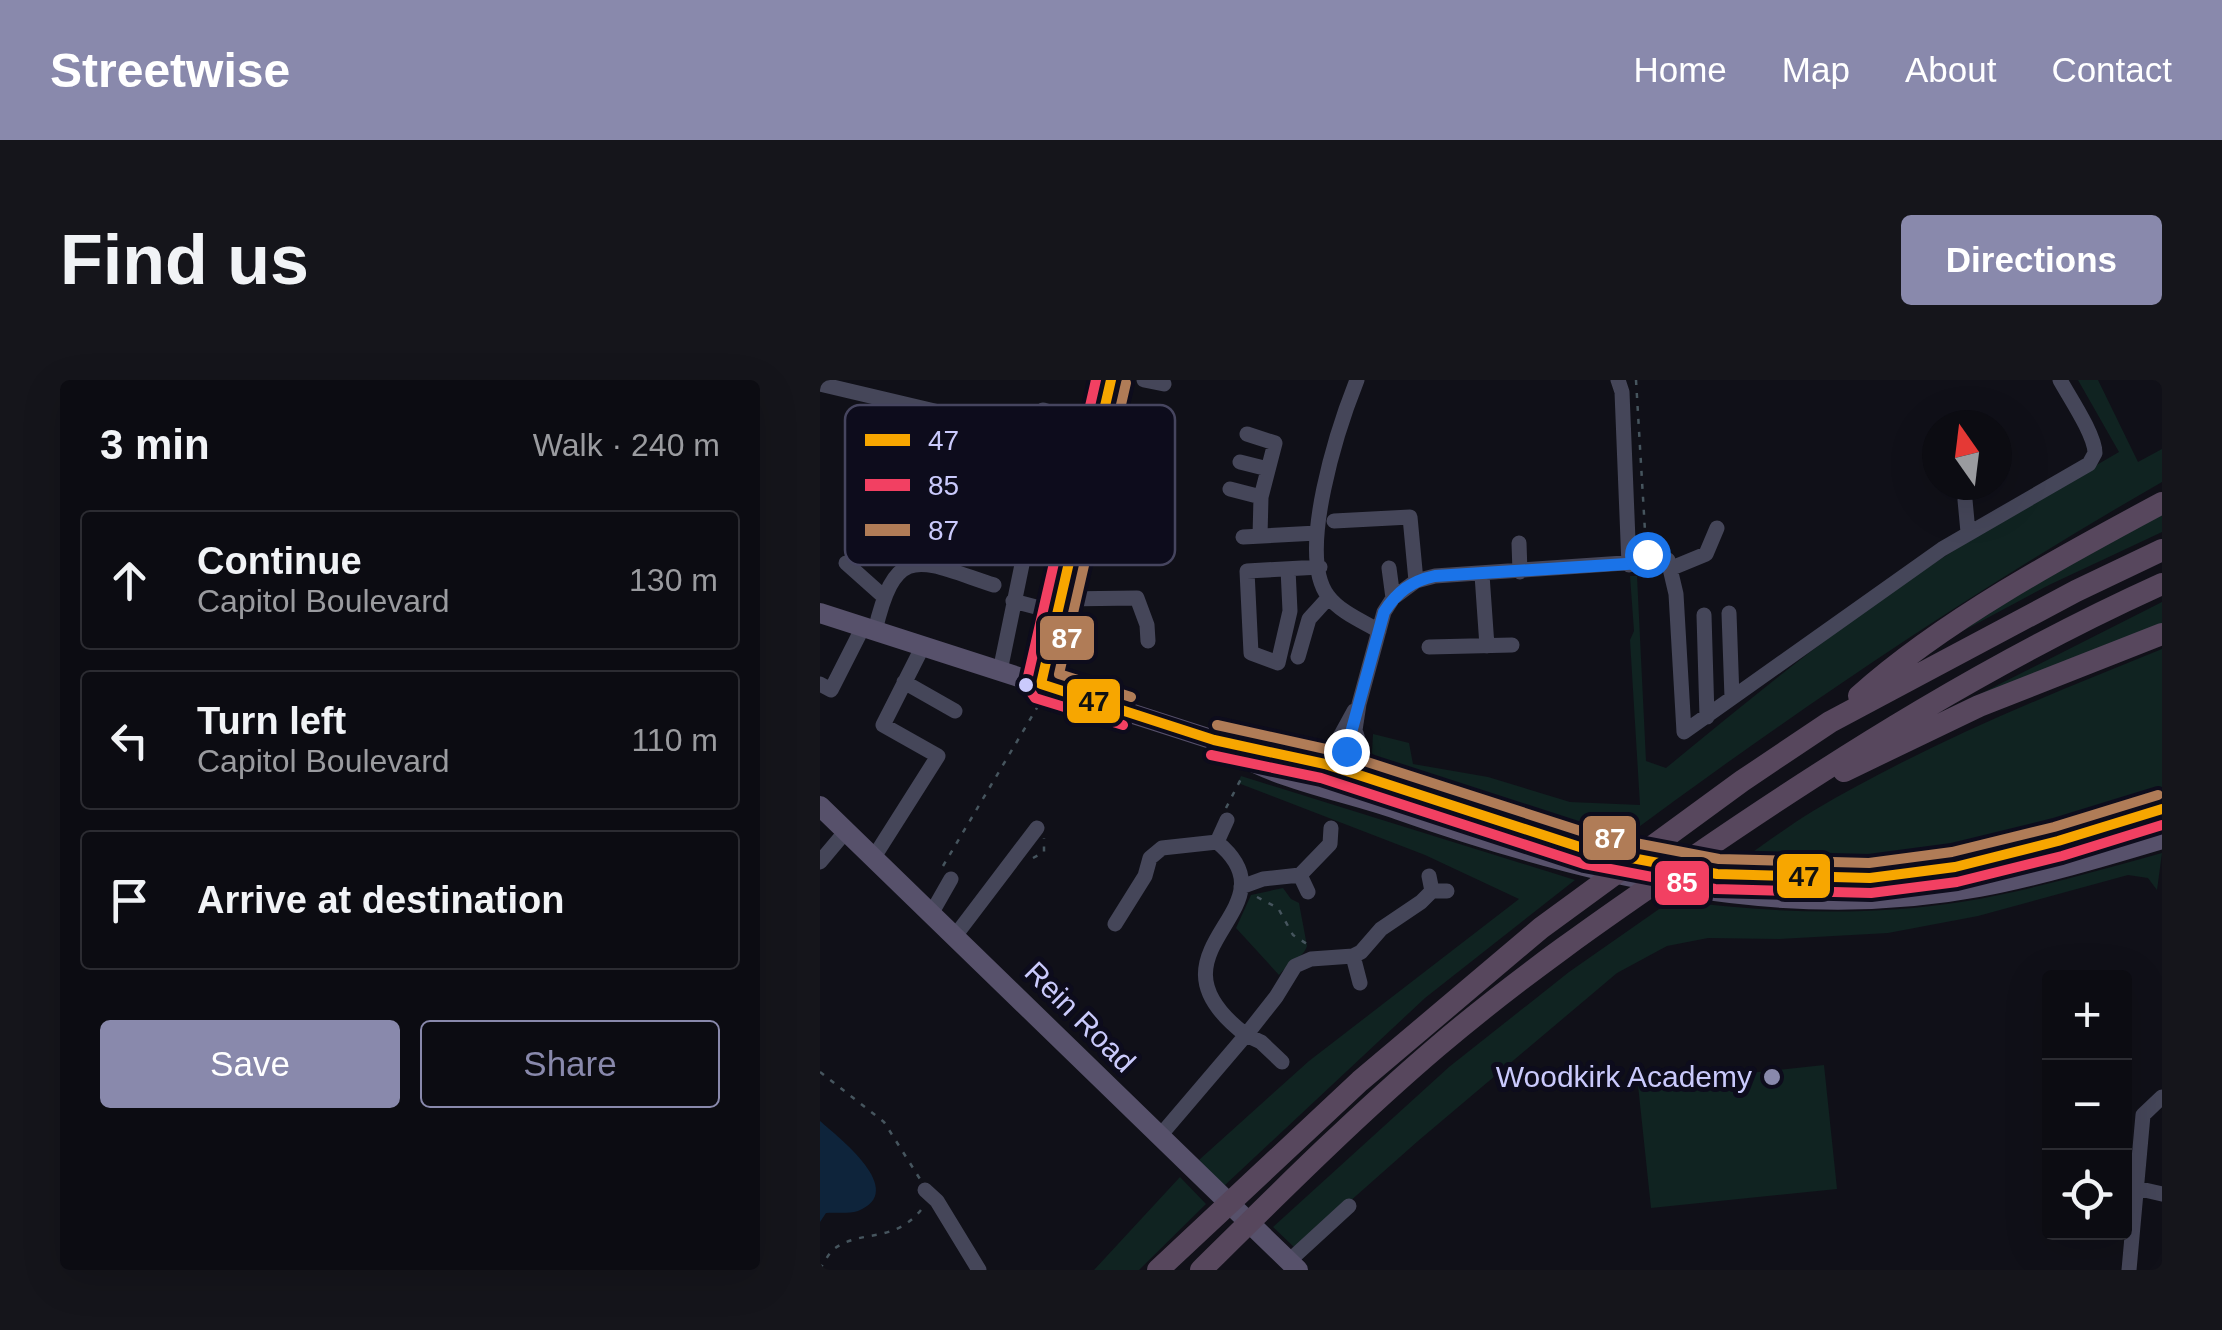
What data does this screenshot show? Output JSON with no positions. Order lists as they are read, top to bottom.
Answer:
{
  "streets": {
    "main road": ["Rein Road"]
  },
  "places": ["Woodkirk Academy"],
  "lines": ["transit line 47", "transit line 85", "transit line 87"],
  "legend": ["47", "85", "87"],
  "north": "top",
  "page": {
    "header": "Streetwise",
    "nav": [
      "Home",
      "Map",
      "About",
      "Contact"
    ],
    "buttons": [
      "Directions",
      ["Save", "Share"]
    ],
    "title": "Find us",
    "heading": ["3 min", "Walk · 240 m"],
    "list": [
      ["Continue", "Capitol Boulevard", "130 m"],
      ["Turn left", "Capitol Boulevard", "110 m"],
      "Arrive at destination"
    ],
    "map_buttons": ["+", "−"]
  }
}
